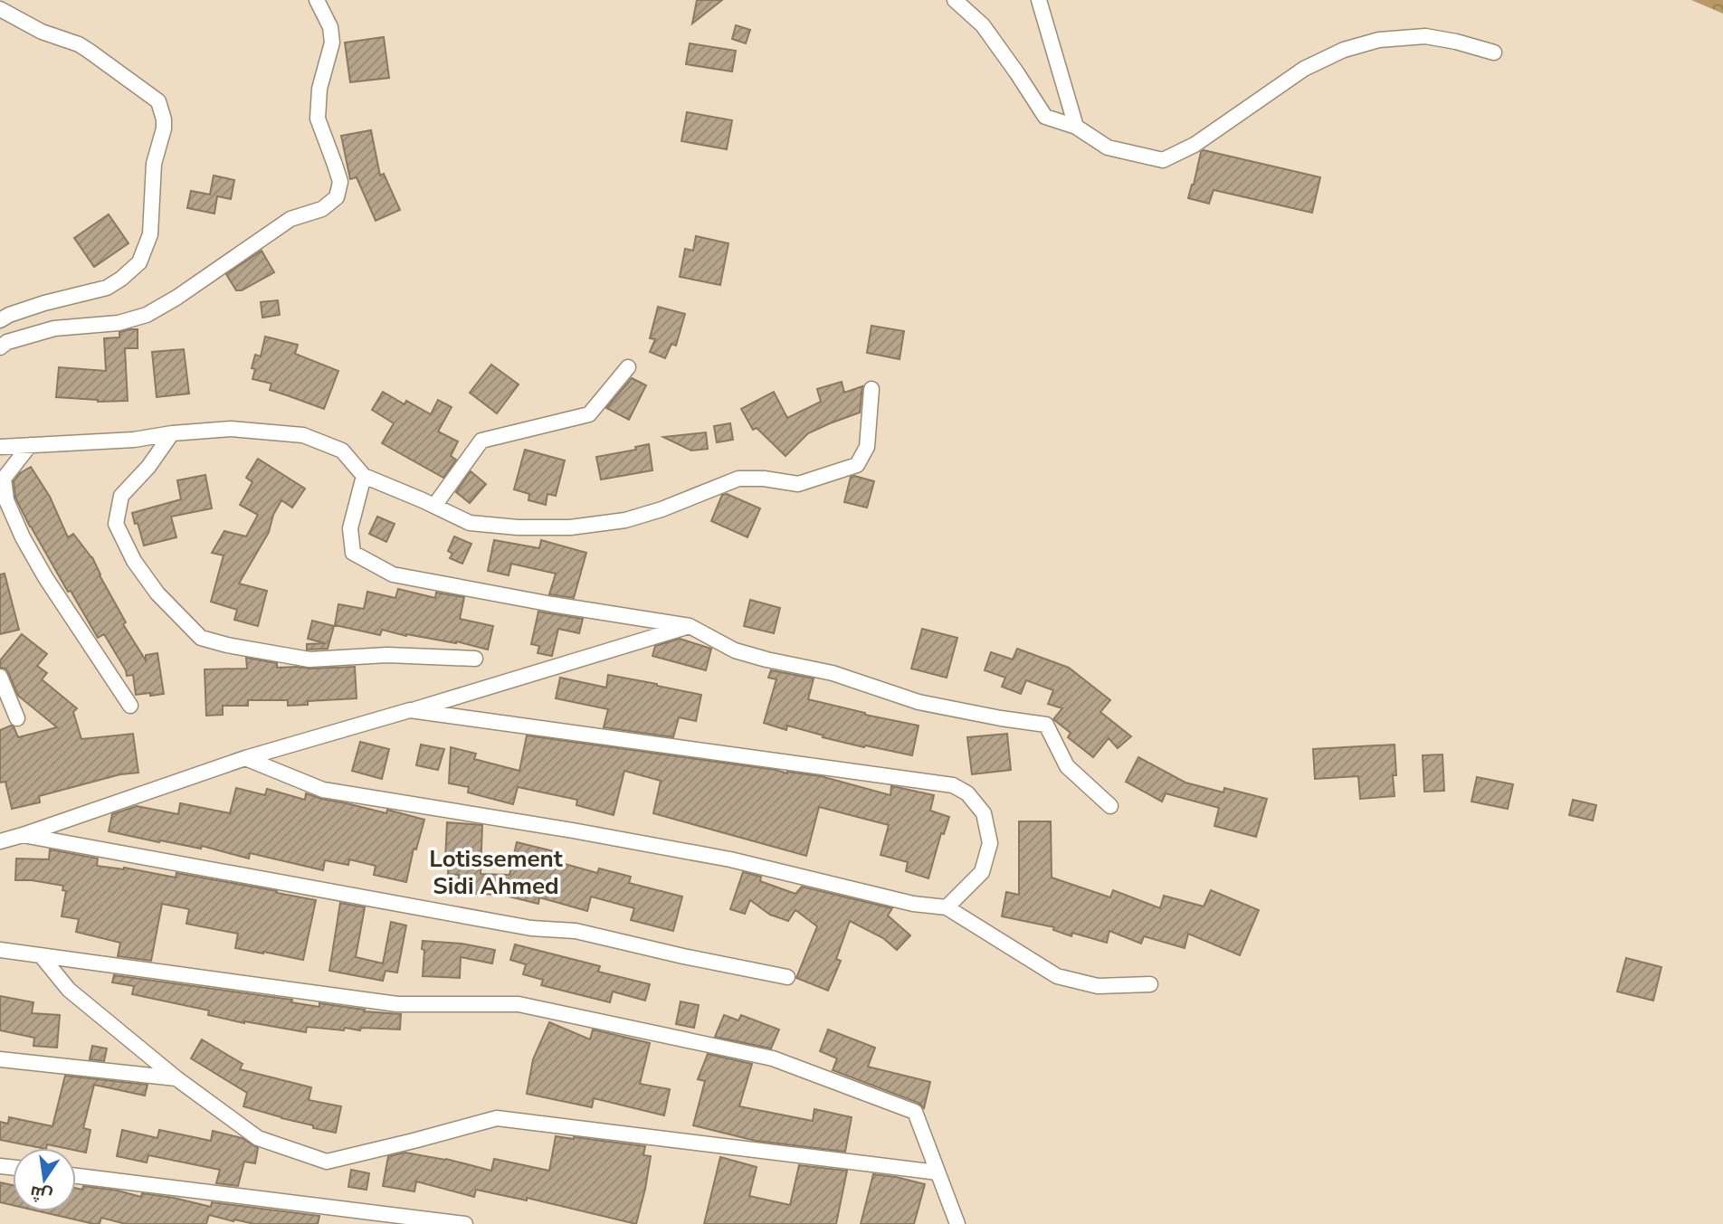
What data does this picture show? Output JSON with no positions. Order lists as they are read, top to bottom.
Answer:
{
  "districts": ["Lotissement Sidi Ahmed"],
  "north": "bottom"
}
